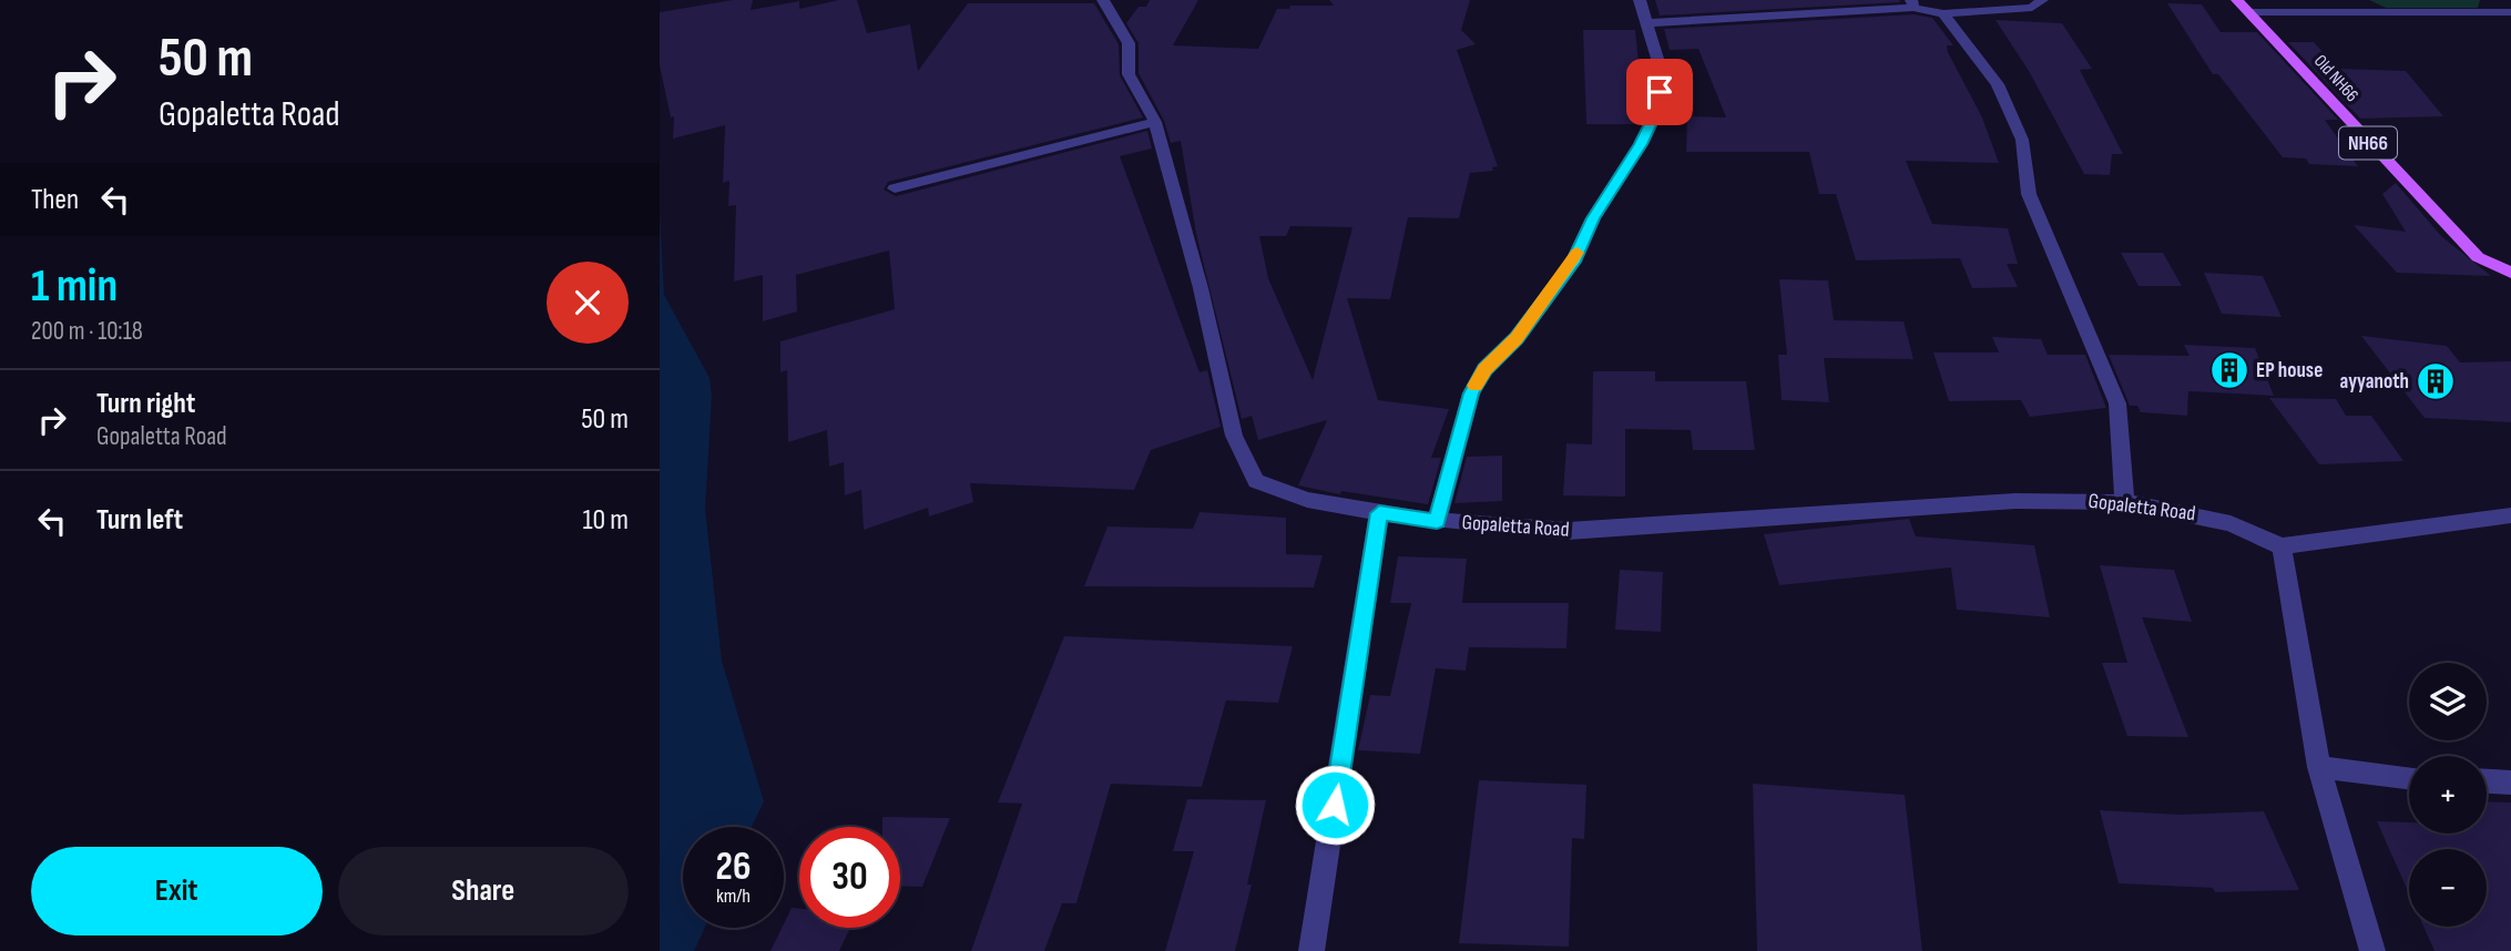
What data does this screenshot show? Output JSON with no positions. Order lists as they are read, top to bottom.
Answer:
{
  "streets": {
    "main road": ["Old NH66", "NH66"],
    "street": ["Gopaletta Road"]
  },
  "places": {
    "building": ["EP house", "ayyanoth"]
  },
  "page": {
    "turn": ["50 m", "Gopaletta Road"],
    "then": "Then",
    "heading": ["1 min", "200 m · 10:18"],
    "list": [
      {
        "name": "Turn right",
        "note": "Gopaletta Road",
        "value": "50 m"
      },
      {
        "name": "Turn left",
        "value": "10 m"
      }
    ],
    "map_buttons": ["+", "−"],
    "speed": "26 km/h",
    "limit": "30",
    "buttons": ["Exit", "Share"]
  }
}
